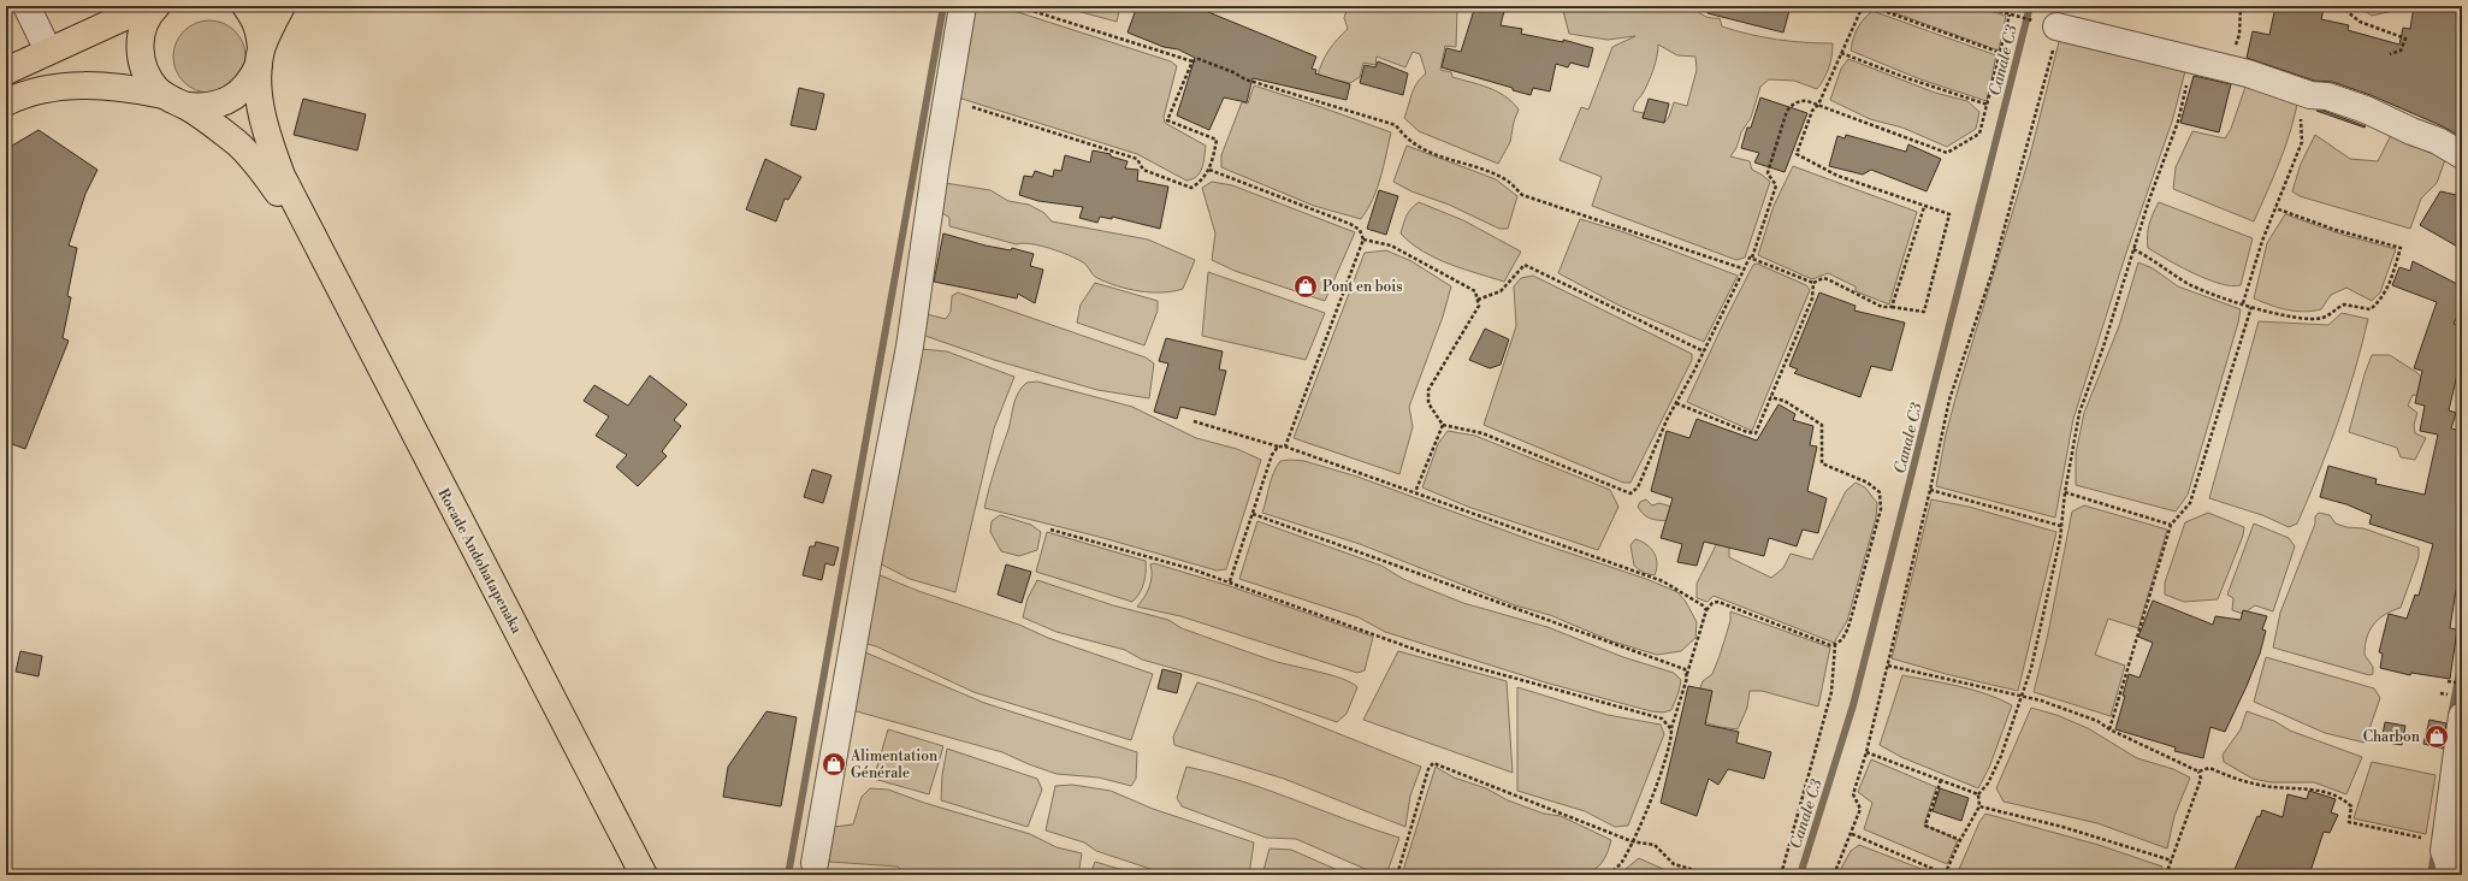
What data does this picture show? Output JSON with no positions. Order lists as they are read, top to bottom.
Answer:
{
  "streets": {
    "main road": ["Rocade Andohatapenaka"]
  },
  "water": ["Canale C3"],
  "places": {
    "shop": ["Pont en bois", "Charbon", "Alimentation Générale"]
  }
}
